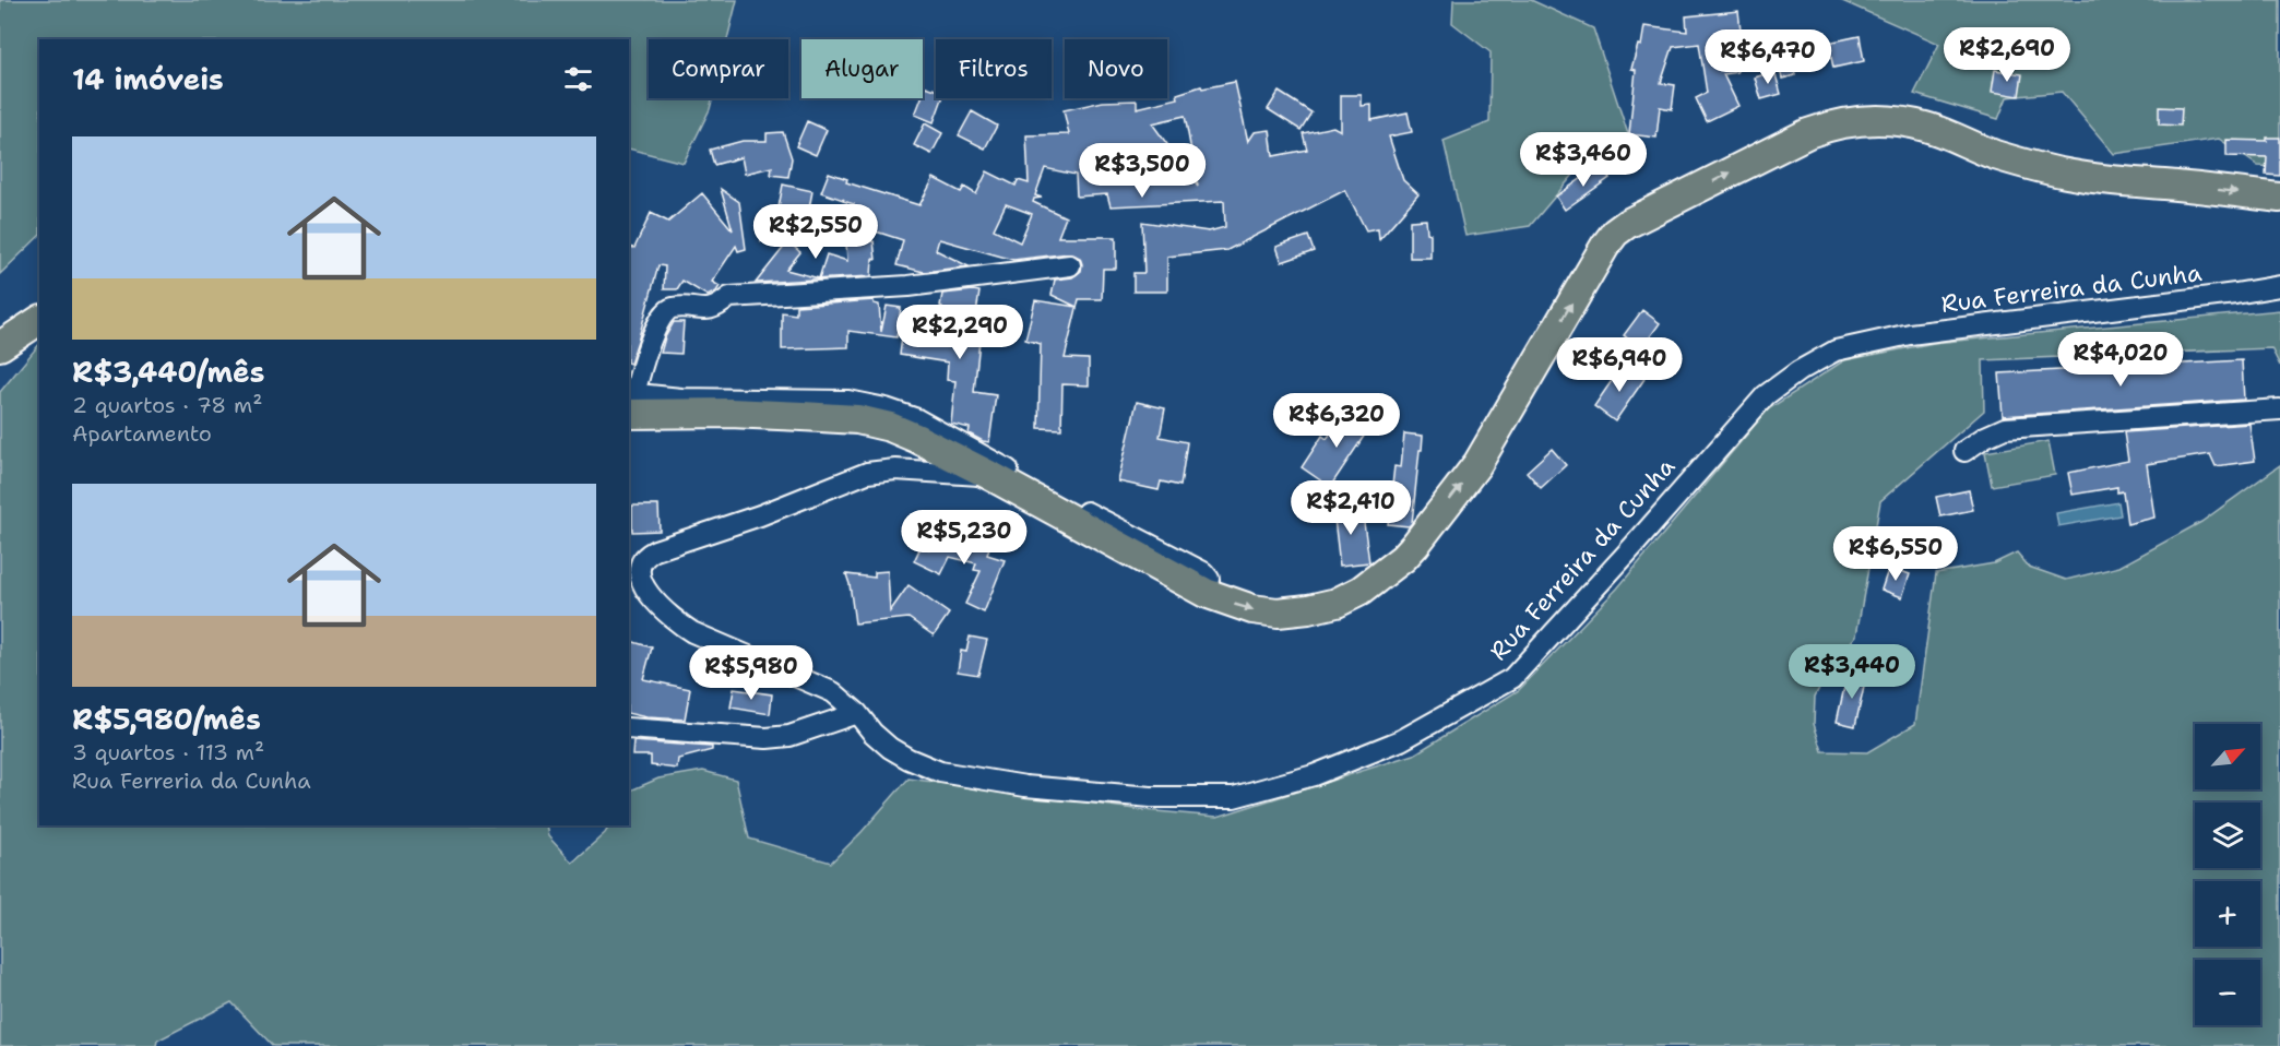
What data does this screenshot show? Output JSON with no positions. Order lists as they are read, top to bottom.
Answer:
{
  "streets": {
    "street": ["Rua Ferreira da Cunha"]
  },
  "north": "top right",
  "page": {
    "price": [
      "R$2,690",
      "R$6,470",
      "R$3,460",
      "R$3,500",
      "R$2,550",
      "R$2,290",
      "R$4,020",
      "R$6,940",
      "R$6,320",
      "R$2,410",
      "R$5,230",
      "R$6,550",
      "R$3,440",
      "R$5,980"
    ],
    "chip": [
      "Comprar",
      "Alugar",
      "Filtros",
      "Novo"
    ],
    "heading": "14 imóveis",
    "list": [
      {
        "name": "R$3,440/mês",
        "note": "2 quartos · 78 m² · Apartamento"
      },
      {
        "name": "R$5,980/mês",
        "note": "3 quartos · 113 m² · Rua Ferreria da Cunha"
      }
    ],
    "map_buttons": ["+", "−"]
  }
}
